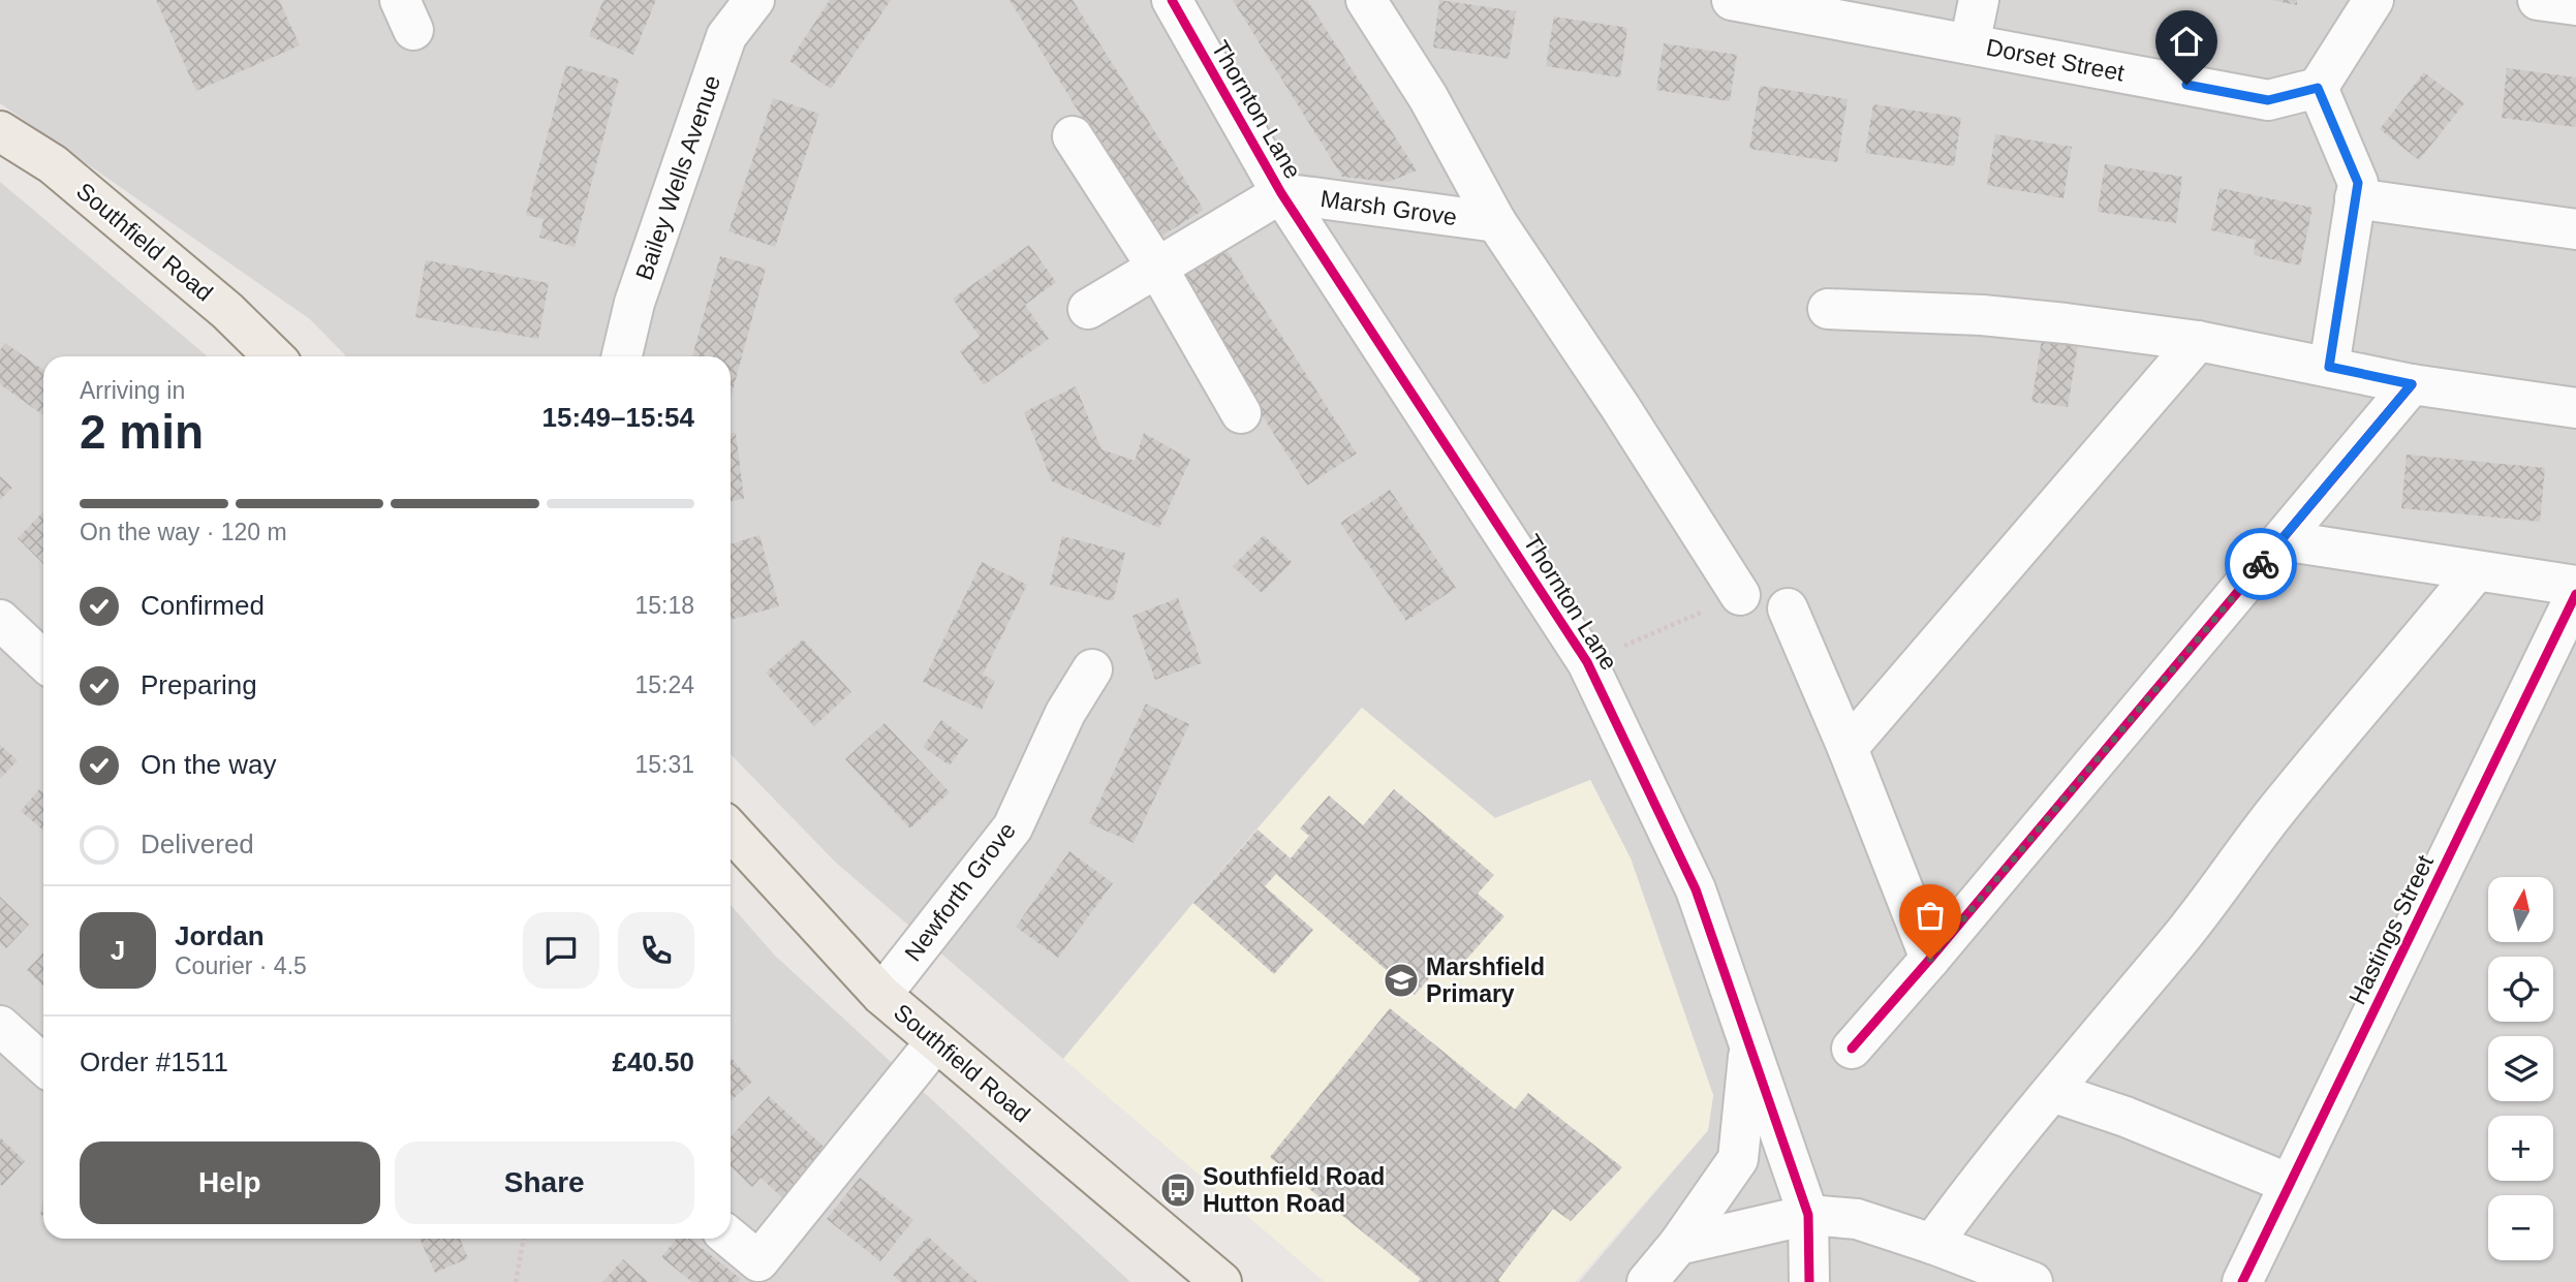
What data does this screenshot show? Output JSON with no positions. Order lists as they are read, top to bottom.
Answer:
{
  "streets": {
    "main road": ["Southfield Road"],
    "street": [
      "Dorset Street",
      "Thornton Lane",
      "Bailey Wells Avenue",
      "Marsh Grove",
      "Newforth Grove",
      "Hastings Street"
    ]
  },
  "crossings": [
    ["Thornton Lane", "Marsh Grove"],
    ["Southfield Road", "Newforth Grove"]
  ],
  "places": {
    "school or university": ["Marshfield Primary"],
    "bus stop": ["Southfield Road Hutton Road"]
  },
  "north": "top",
  "page": {
    "heading": ["2 min", "Arriving in", "15:49–15:54"],
    "panel": [
      "Jordan",
      "Courier · 4.5",
      "Order #1511",
      "£40.50"
    ],
    "bar": "On the way · 120 m",
    "list": [
      ["Confirmed", "15:18"],
      ["Preparing", "15:24"],
      ["On the way", "15:31"],
      "Delivered"
    ],
    "map_buttons": ["+", "−"],
    "round": "J",
    "buttons": ["Help", "Share"]
  }
}
